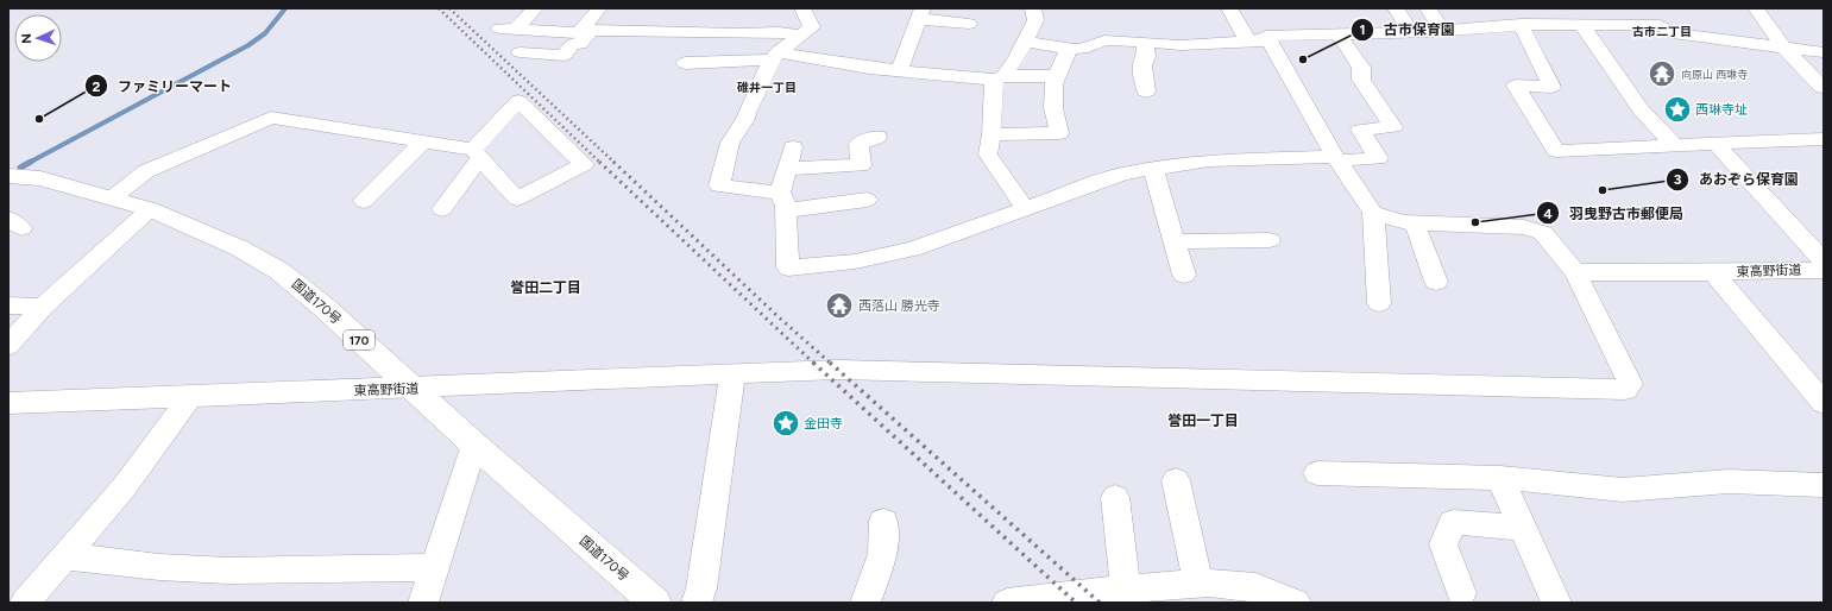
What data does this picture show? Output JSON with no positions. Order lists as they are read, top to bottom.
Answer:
{
  "streets": {
    "highway": ["国道170号", "170"],
    "street": ["東高野街道"]
  },
  "crossings": [
    ["東高野街道", "国道170号"]
  ],
  "districts": [
    "古市二丁目",
    "碓井一丁目",
    "誉田二丁目",
    "誉田一丁目"
  ],
  "places": {
    "other": [
      "古市保育園",
      "ファミリーマート",
      "あおぞら保育園",
      "羽曳野古市郵便局"
    ],
    "temple": ["向原山 西琳寺", "西落山 勝光寺"],
    "place": ["西琳寺址", "金田寺"]
  },
  "north": "left"
}
